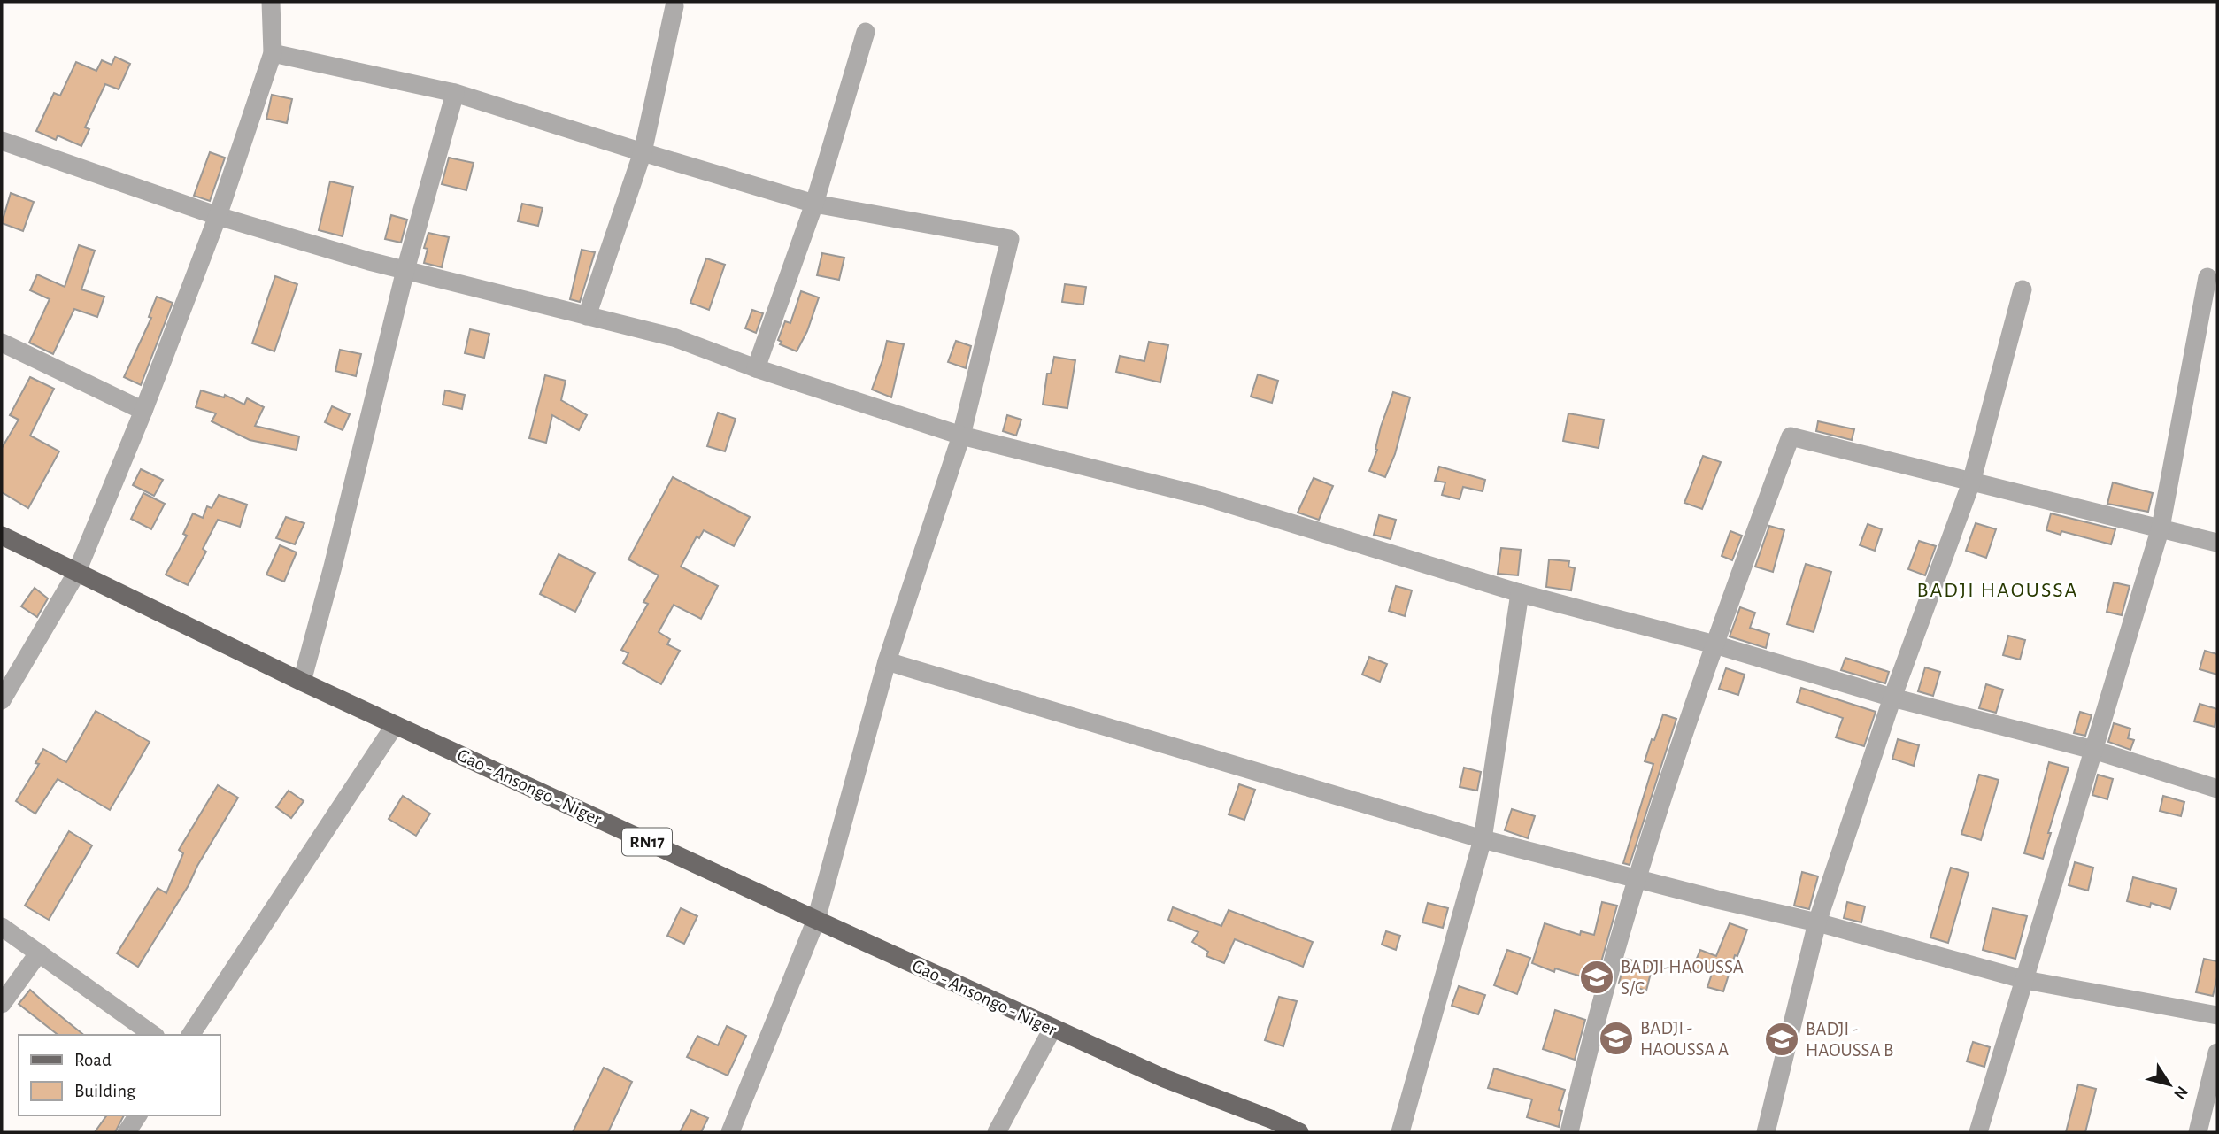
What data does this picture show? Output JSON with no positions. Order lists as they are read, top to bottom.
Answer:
{
  "streets": {
    "main road": ["Gao - Ansongo - Niger", "RN17"]
  },
  "districts": ["BADJI HAOUSSA"],
  "places": {
    "school or university": ["BADJI-HAOUSSA S/C", "BADJI - HAOUSSA A", "BADJI - HAOUSSA B"]
  },
  "legend": ["Road", "Building"],
  "north": "bottom right"
}
